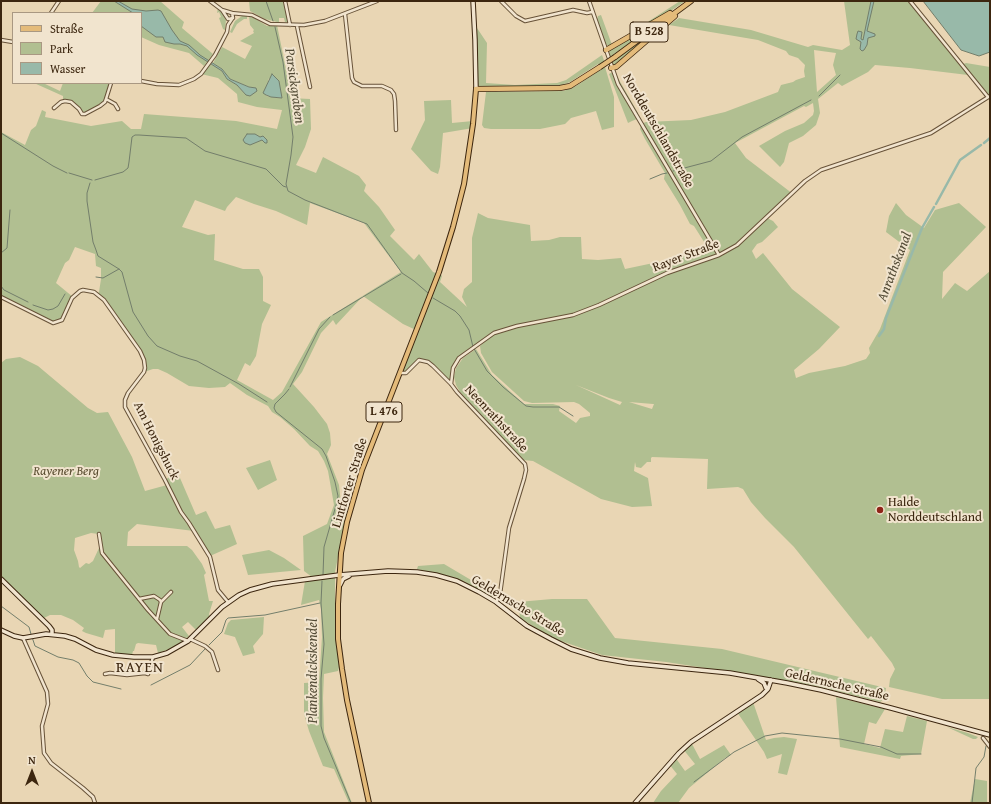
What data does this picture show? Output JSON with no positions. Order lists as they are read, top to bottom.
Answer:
{
  "streets": {
    "highway": ["B 528"],
    "main road": ["L 476", "Lintforter Straße", "Geldernsche Straße"],
    "street": [
      "Norddeutschlandstraße",
      "Rayer Straße",
      "Neenrathstraße",
      "Am Honigshuck"
    ]
  },
  "crossings": [
    ["B 528", "L 476"],
    ["B 528", "Lintforter Straße"],
    ["Norddeutschlandstraße", "Rayer Straße"],
    ["Rayer Straße", "Neenrathstraße"],
    ["L 476", "Lintforter Straße"],
    ["Neenrathstraße", "Lintforter Straße"],
    ["Neenrathstraße", "Geldernsche Straße"],
    ["Am Honigshuck", "Geldernsche Straße"],
    ["Lintforter Straße", "Geldernsche Straße"]
  ],
  "districts": ["RAYEN"],
  "water": ["Parsickgraben", "Anrathskanal", "Plankendickskendel"],
  "parks": ["Rayener Berg"],
  "places": ["Halde Norddeutschland"],
  "legend": ["Straße", "Park", "Wasser"],
  "north": "top"
}
